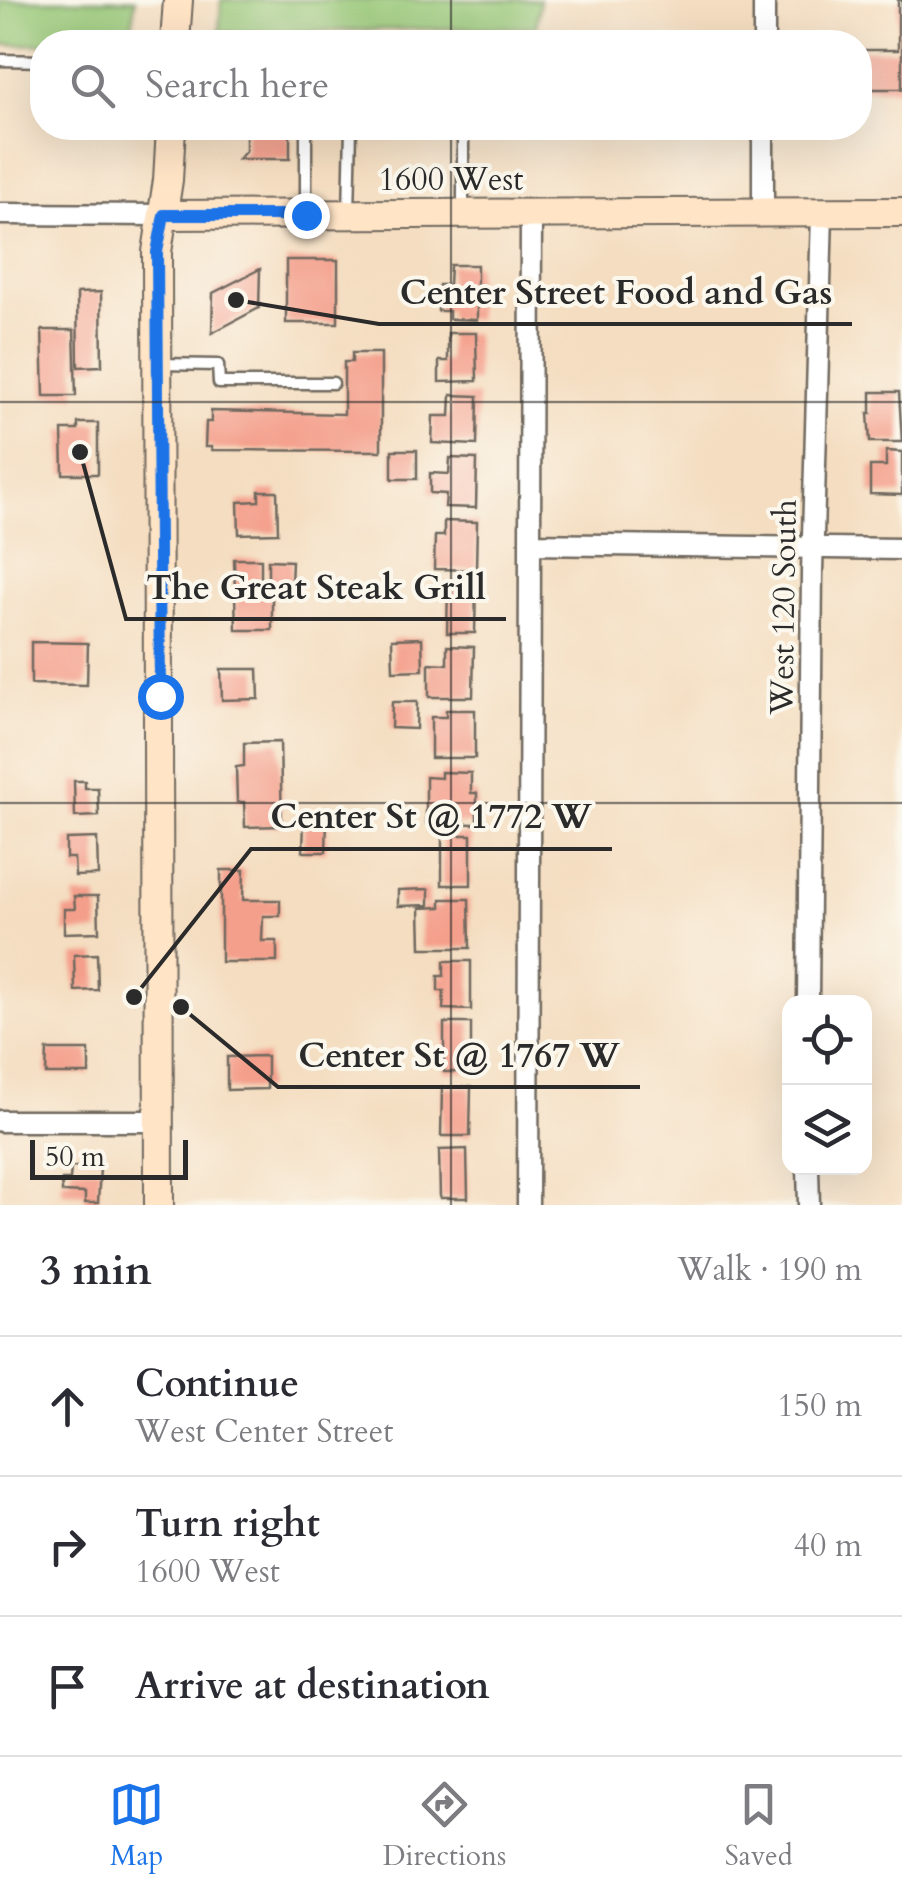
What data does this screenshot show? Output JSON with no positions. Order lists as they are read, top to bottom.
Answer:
{
  "streets": {
    "main road": ["1600 West"],
    "street": ["West 120 South"]
  },
  "crossings": [
    ["1600 West", "West 120 South"]
  ],
  "places": [
    "Center Street Food and Gas",
    "The Great Steak Grill",
    "Center St @ 1772 W",
    "Center St @ 1767 W"
  ],
  "scale_bar": "50 m",
  "page": {
    "search": "Search here",
    "scale": "50 m",
    "heading": ["3 min", "Walk · 190 m"],
    "list": [
      ["Continue", "West Center Street", "150 m"],
      ["Turn right", "1600 West", "40 m"],
      "Arrive at destination"
    ],
    "nav": ["Map", "Directions", "Saved"]
  }
}
